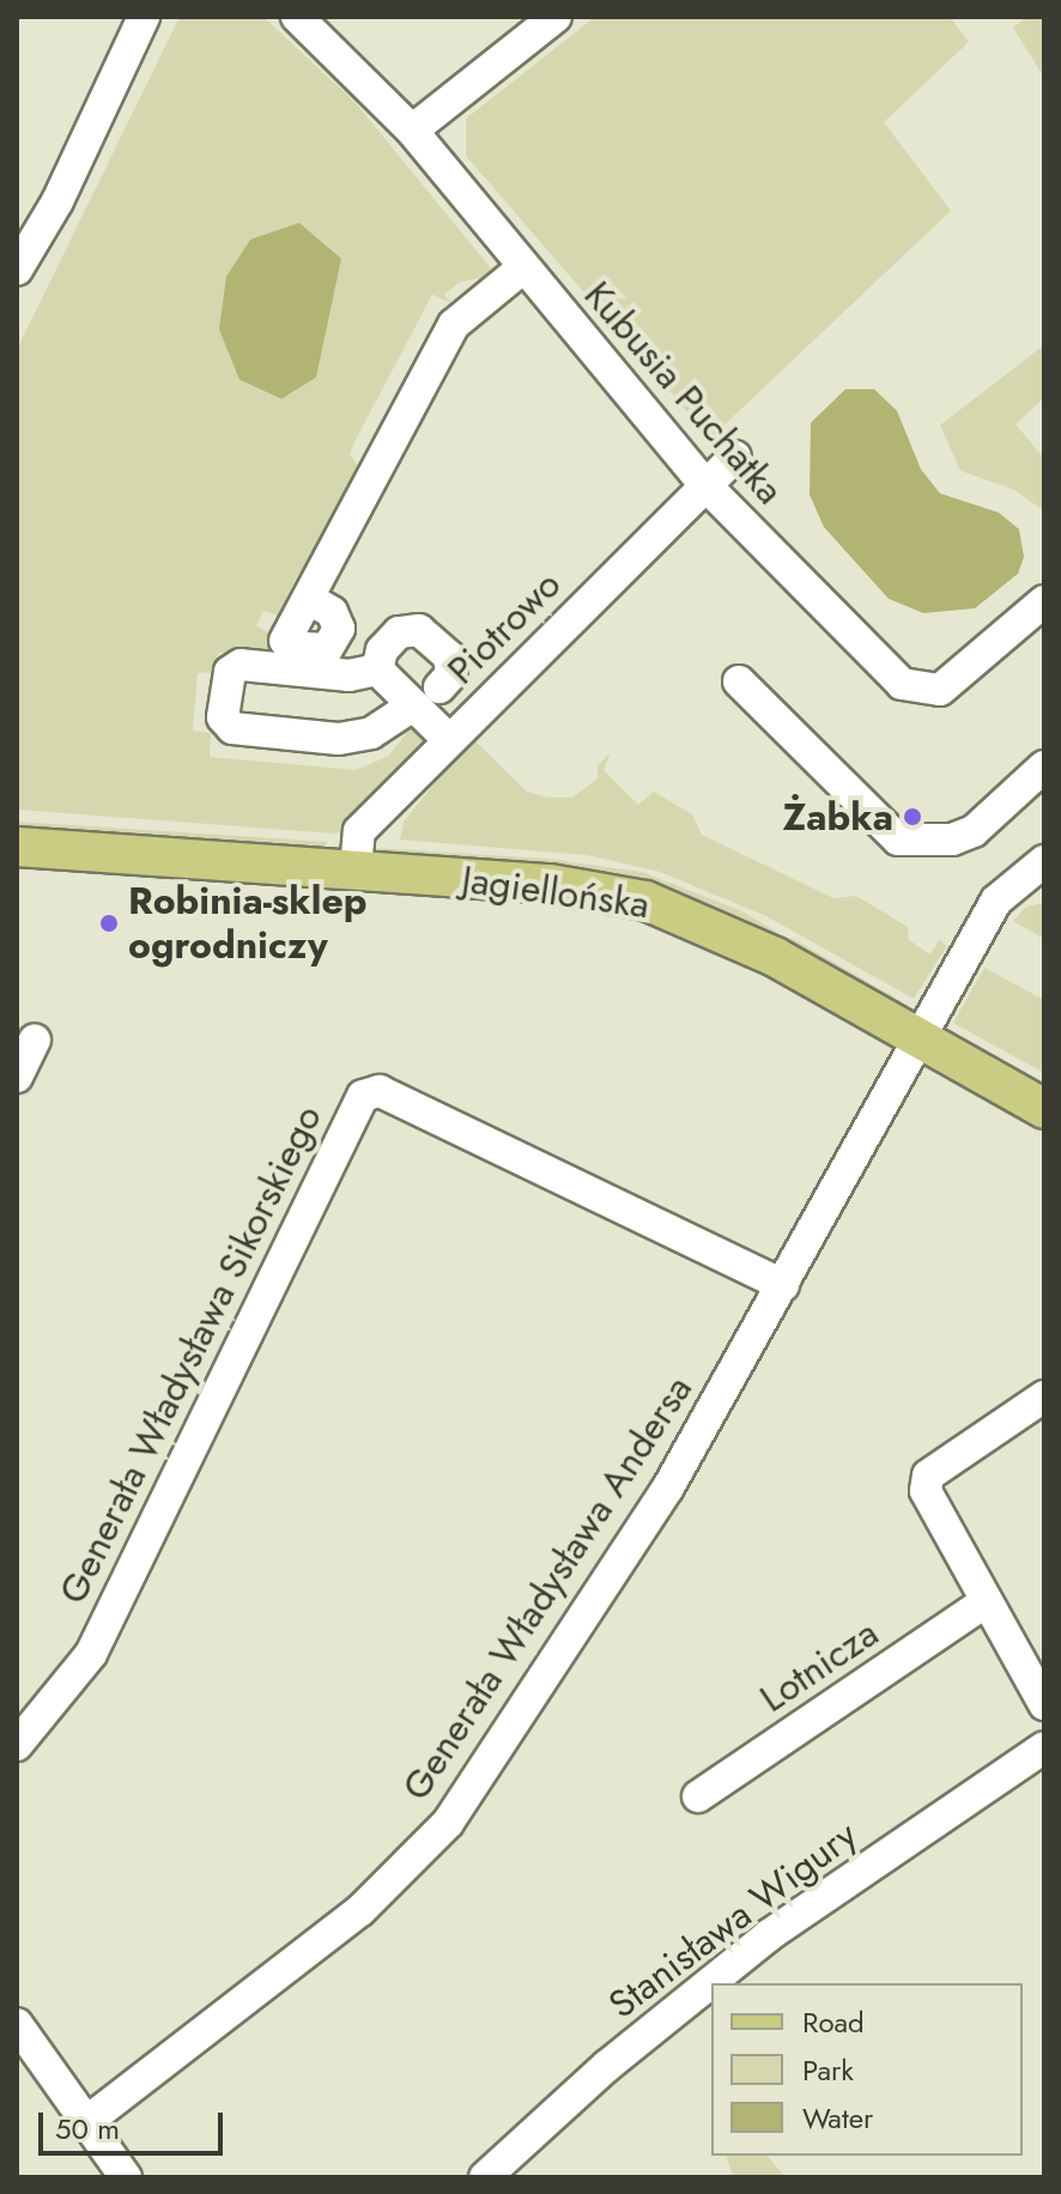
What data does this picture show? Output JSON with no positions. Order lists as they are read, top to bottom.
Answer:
{
  "streets": {
    "main road": ["Jagiellońska"],
    "street": [
      "Kubusia Puchatka",
      "Piotrowo",
      "Generała Władysława Sikorskiego",
      "Generała Władysława Andersa",
      "Lotnicza",
      "Stanisława Wigury"
    ]
  },
  "crossings": [
    ["Kubusia Puchatka", "Piotrowo"],
    ["Piotrowo", "Jagiellońska"],
    ["Jagiellońska", "Generała Władysława Andersa"],
    ["Generała Władysława Sikorskiego", "Generała Władysława Andersa"]
  ],
  "places": ["Żabka", "Robinia-sklep ogrodniczy"],
  "legend": ["Road", "Park", "Water"],
  "scale_bar": "50 m"
}
